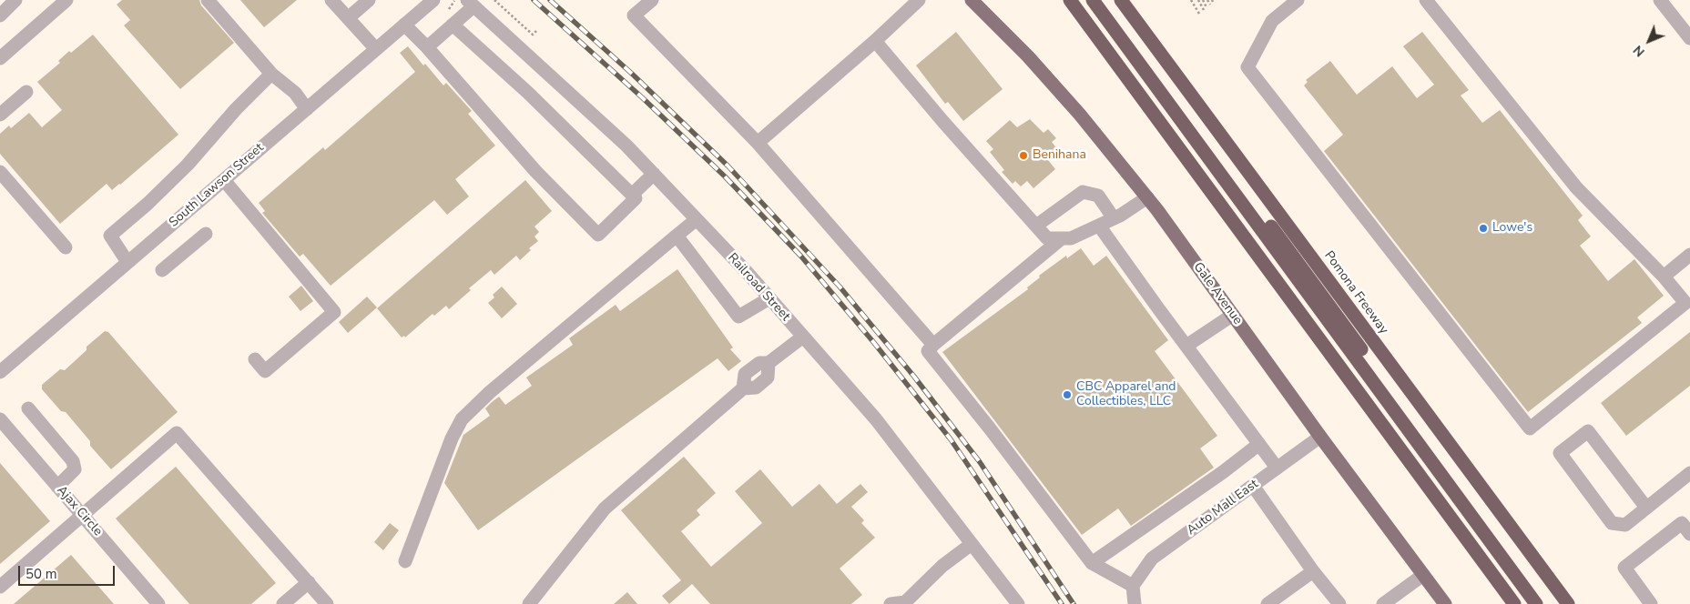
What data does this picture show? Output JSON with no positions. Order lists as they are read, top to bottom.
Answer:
{
  "streets": {
    "highway": ["Pomona Freeway"],
    "main road": ["Gale Avenue"],
    "street": [
      "South Lawson Street",
      "Railroad Street",
      "Auto Mall East",
      "Ajax Circle"
    ]
  },
  "crossings": [
    ["Gale Avenue", "Auto Mall East"]
  ],
  "places": ["Benihana", "Lowe's", "CBC Apparel and Collectibles, LLC"],
  "scale_bar": "50 m",
  "north": "bottom left"
}
